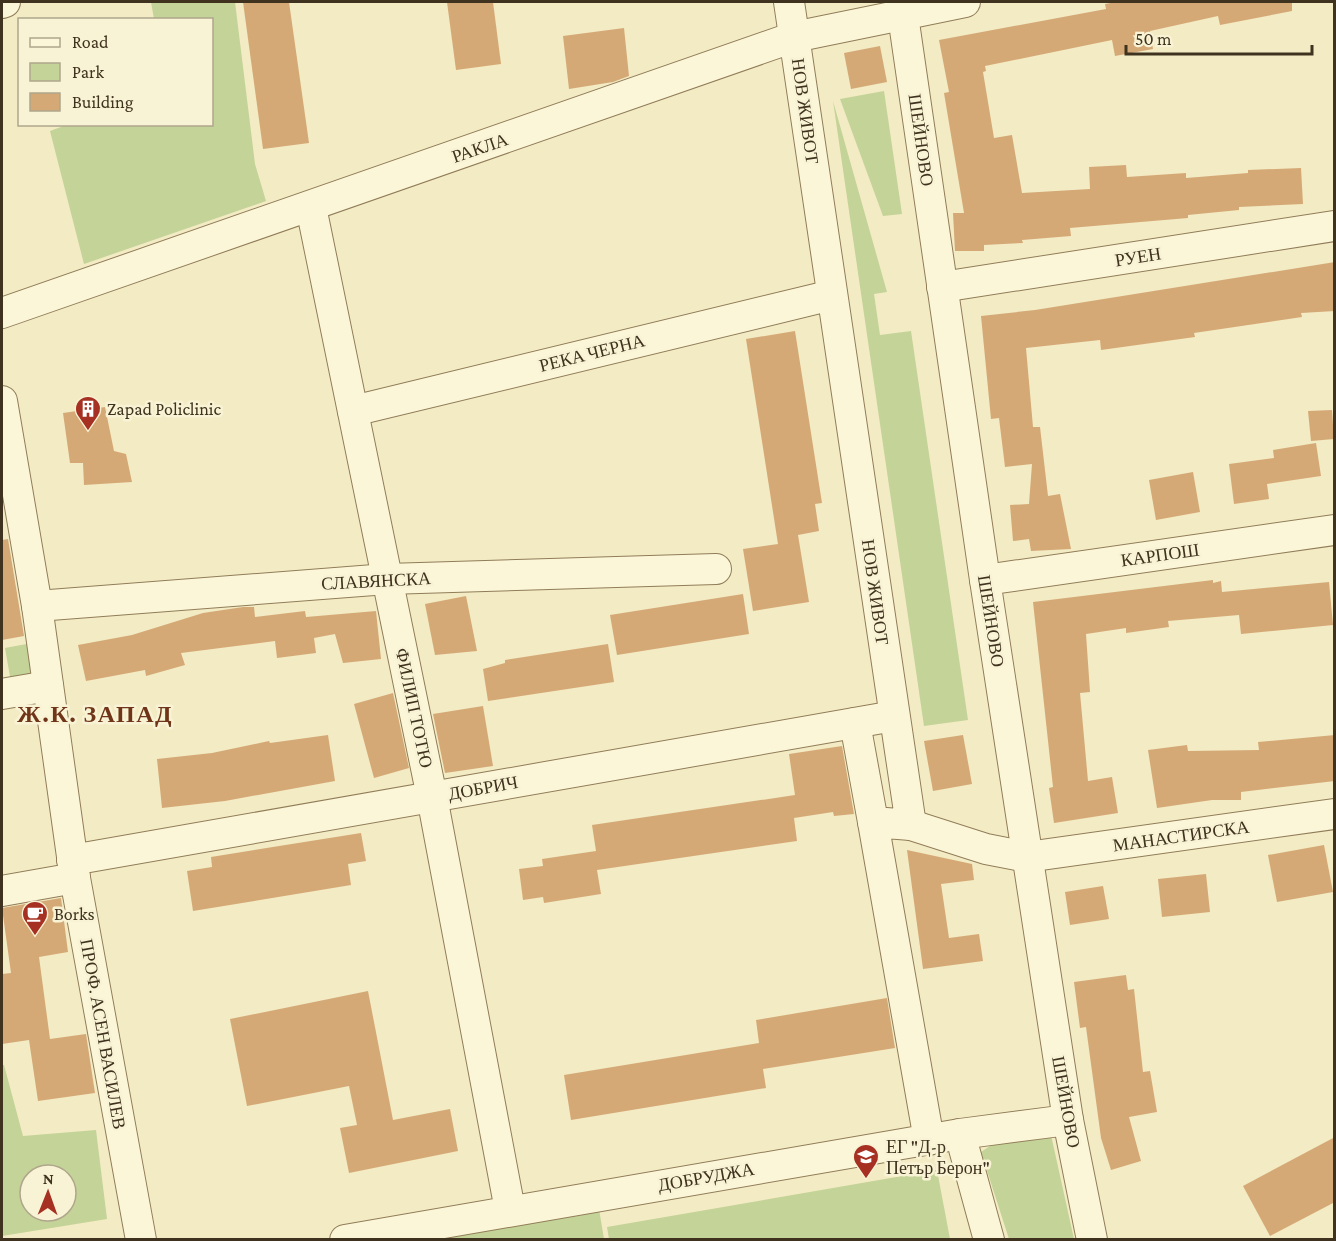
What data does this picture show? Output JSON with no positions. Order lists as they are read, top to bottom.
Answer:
{
  "streets": {
    "street": [
      "НОВ ЖИВОТ",
      "ШЕЙНОВО",
      "РАКЛА",
      "РУЕН",
      "РЕКА ЧЕРНА",
      "КАРПОШ",
      "СЛАВЯНСКА",
      "ФИЛИП ТОТЮ",
      "ДОБРИЧ",
      "МАНАСТИРСКА",
      "ПРОФ. АСЕН ВАСИЛЕВ",
      "ДОБРУДЖА"
    ]
  },
  "crossings": [
    ["НОВ ЖИВОТ", "РАКЛА"],
    ["НОВ ЖИВОТ", "РЕКА ЧЕРНА"],
    ["НОВ ЖИВОТ", "ДОБРИЧ"],
    ["НОВ ЖИВОТ", "МАНАСТИРСКА"],
    ["ШЕЙНОВО", "РАКЛА"],
    ["ШЕЙНОВО", "РУЕН"],
    ["ШЕЙНОВО", "КАРПОШ"],
    ["ШЕЙНОВО", "МАНАСТИРСКА"],
    ["ШЕЙНОВО", "ДОБРУДЖА"],
    ["РАКЛА", "ФИЛИП ТОТЮ"],
    ["РЕКА ЧЕРНА", "ФИЛИП ТОТЮ"],
    ["СЛАВЯНСКА", "ФИЛИП ТОТЮ"],
    ["СЛАВЯНСКА", "ПРОФ. АСЕН ВАСИЛЕВ"],
    ["ФИЛИП ТОТЮ", "ДОБРИЧ"],
    ["ФИЛИП ТОТЮ", "ДОБРУДЖА"],
    ["ДОБРИЧ", "ПРОФ. АСЕН ВАСИЛЕВ"]
  ],
  "districts": ["Ж.К. ЗАПАД"],
  "places": {
    "building": ["Zapad Policlinic"],
    "cafe": ["Borks"],
    "school or university": ["ЕГ \"Д-р Петър Берон\""]
  },
  "legend": ["Road", "Park", "Building"],
  "scale_bar": "50 m",
  "north": "top"
}
